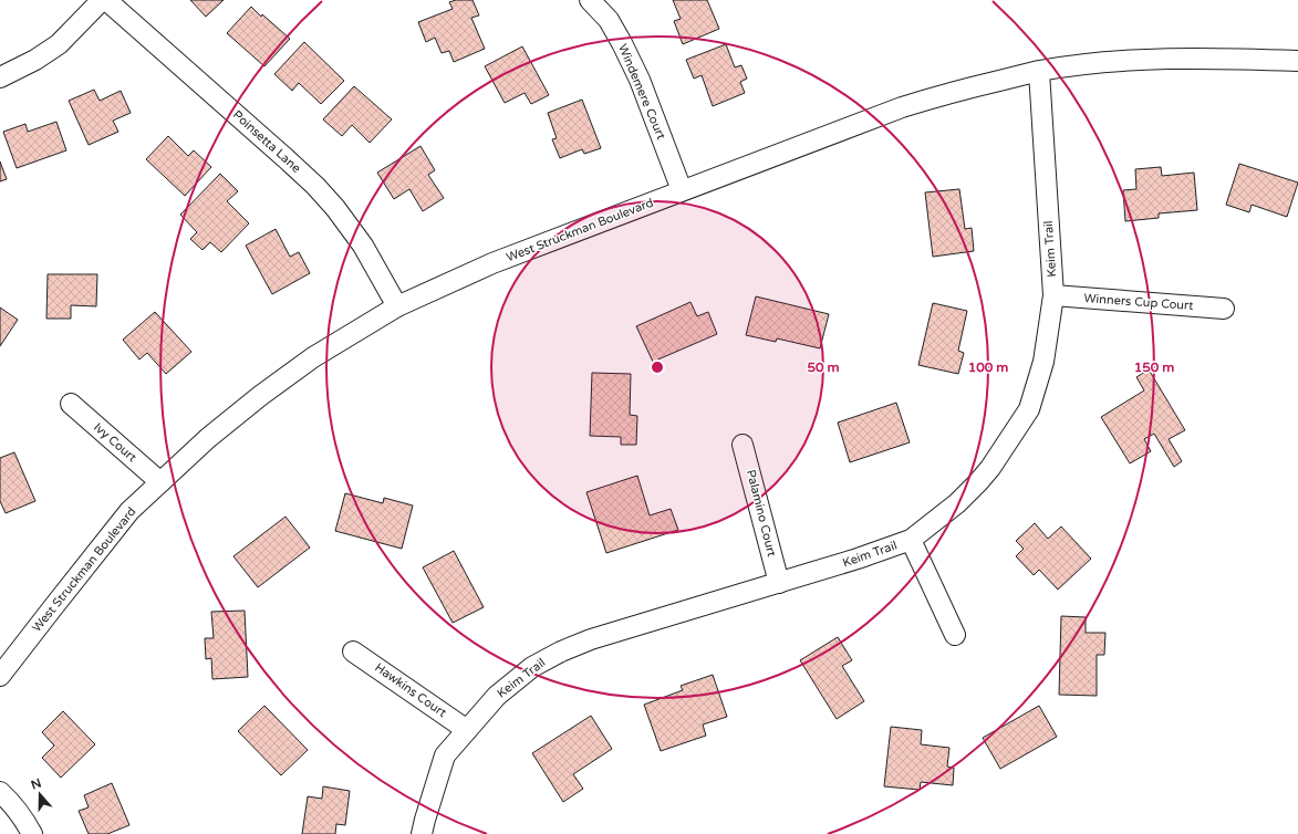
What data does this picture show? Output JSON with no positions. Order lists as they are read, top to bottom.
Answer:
{
  "streets": {
    "street": [
      "Windemere Court",
      "Poinsetta Lane",
      "West Struckman Boulevard",
      "Keim Trail",
      "Winners Cup Court",
      "Ivy Court",
      "Palamino Court",
      "Hawkins Court"
    ]
  },
  "crossings": [
    ["Windemere Court", "West Struckman Boulevard"],
    ["Poinsetta Lane", "West Struckman Boulevard"],
    ["West Struckman Boulevard", "Keim Trail"],
    ["West Struckman Boulevard", "Ivy Court"],
    ["Keim Trail", "Winners Cup Court"],
    ["Keim Trail", "Palamino Court"],
    ["Keim Trail", "Hawkins Court"]
  ],
  "north": "top",
  "rings": ["50 m", "100 m", "150 m"]
}
